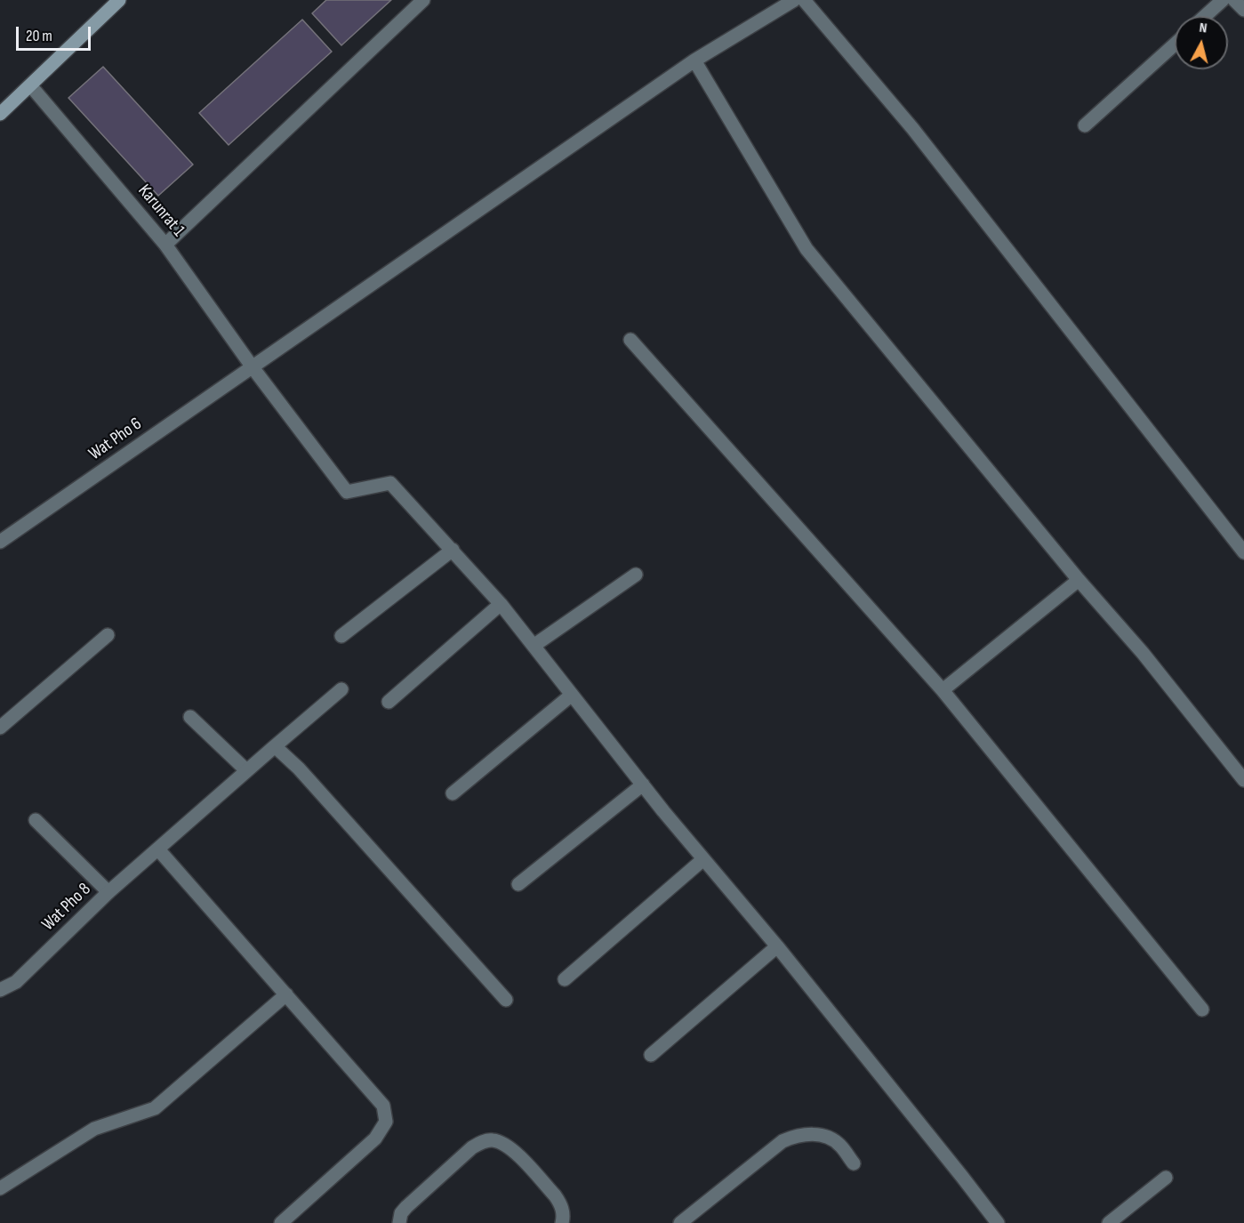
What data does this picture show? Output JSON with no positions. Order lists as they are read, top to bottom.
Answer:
{
  "streets": {
    "street": ["Karunrat 1", "Wat Pho 6", "Wat Pho 8"]
  },
  "crossings": [
    ["Karunrat 1", "Wat Pho 6"]
  ],
  "scale_bar": "20 m",
  "north": "top"
}
